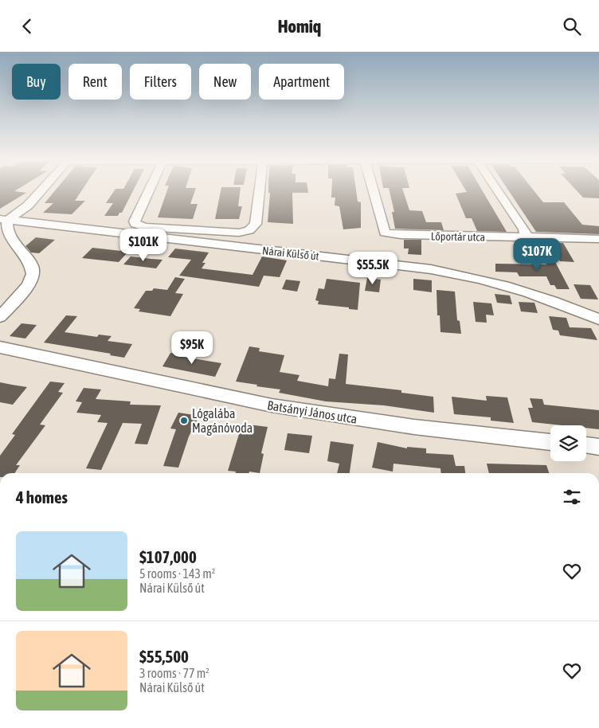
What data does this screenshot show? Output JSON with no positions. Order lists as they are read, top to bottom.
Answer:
{
  "streets": {
    "street": ["Lőportár utca", "Nárai Külső út", "Batsányi János utca"]
  },
  "places": ["Lógalába Magánóvoda"],
  "page": {
    "header": "Homiq",
    "chip": [
      "Buy",
      "Rent",
      "Filters",
      "New",
      "Apartment"
    ],
    "price": [
      "$101K",
      "$107K",
      "$55.5K",
      "$95K"
    ],
    "heading": "4 homes",
    "list": [
      {
        "name": "$107,000",
        "note": "5 rooms · 143 m² · Nárai Külső út"
      },
      {
        "name": "$55,500",
        "note": "3 rooms · 77 m² · Nárai Külső út"
      }
    ]
  }
}
